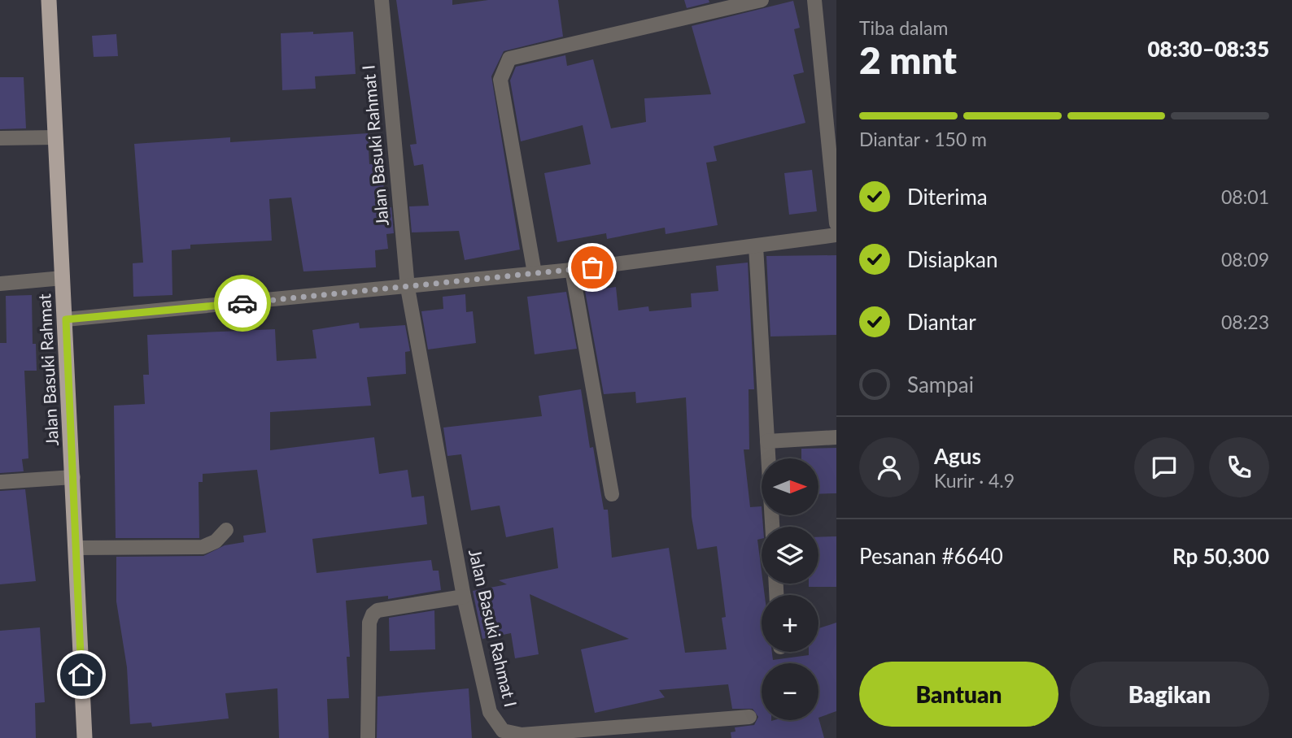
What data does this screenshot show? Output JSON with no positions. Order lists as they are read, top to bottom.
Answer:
{
  "streets": {
    "highway": ["Jalan Basuki Rahmat"],
    "street": ["Jalan Basuki Rahmat I"]
  },
  "north": "right",
  "page": {
    "heading": ["2 mnt", "Tiba dalam", "08:30–08:35"],
    "panel": [
      "Agus",
      "Kurir · 4.9",
      "Pesanan #6640",
      "Rp 50,300"
    ],
    "bar": "Diantar · 150 m",
    "list": [
      ["Diterima", "08:01"],
      ["Disiapkan", "08:09"],
      ["Diantar", "08:23"],
      "Sampai"
    ],
    "map_buttons": ["+", "−"],
    "buttons": ["Bantuan", "Bagikan"]
  }
}
